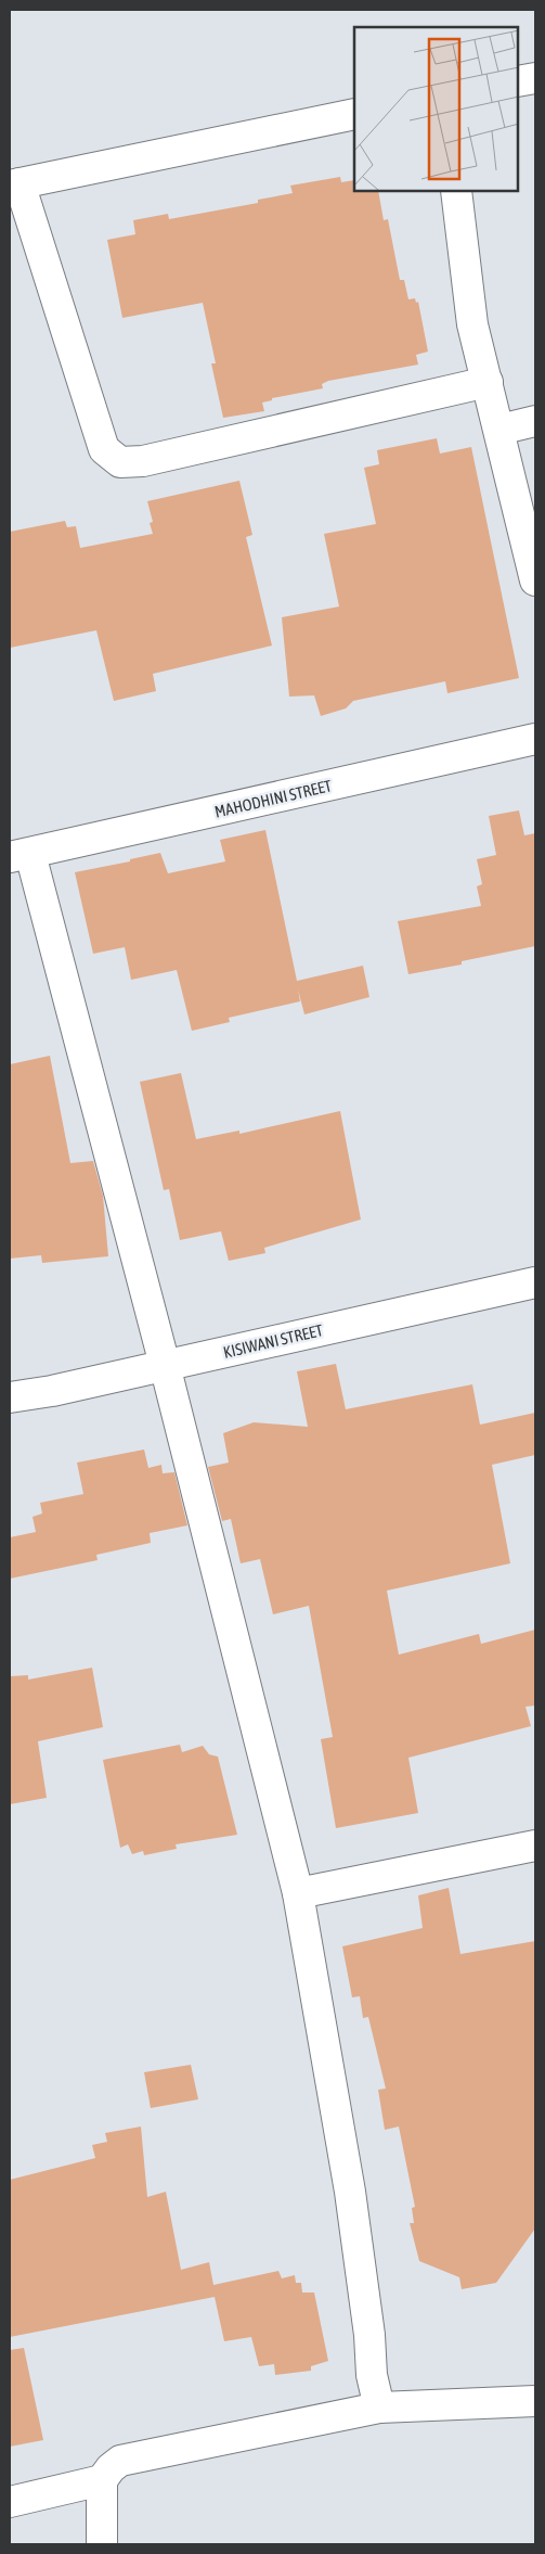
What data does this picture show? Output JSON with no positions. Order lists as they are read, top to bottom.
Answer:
{
  "streets": {
    "street": ["MAHODHINI STREET", "KISIWANI STREET"]
  }
}
